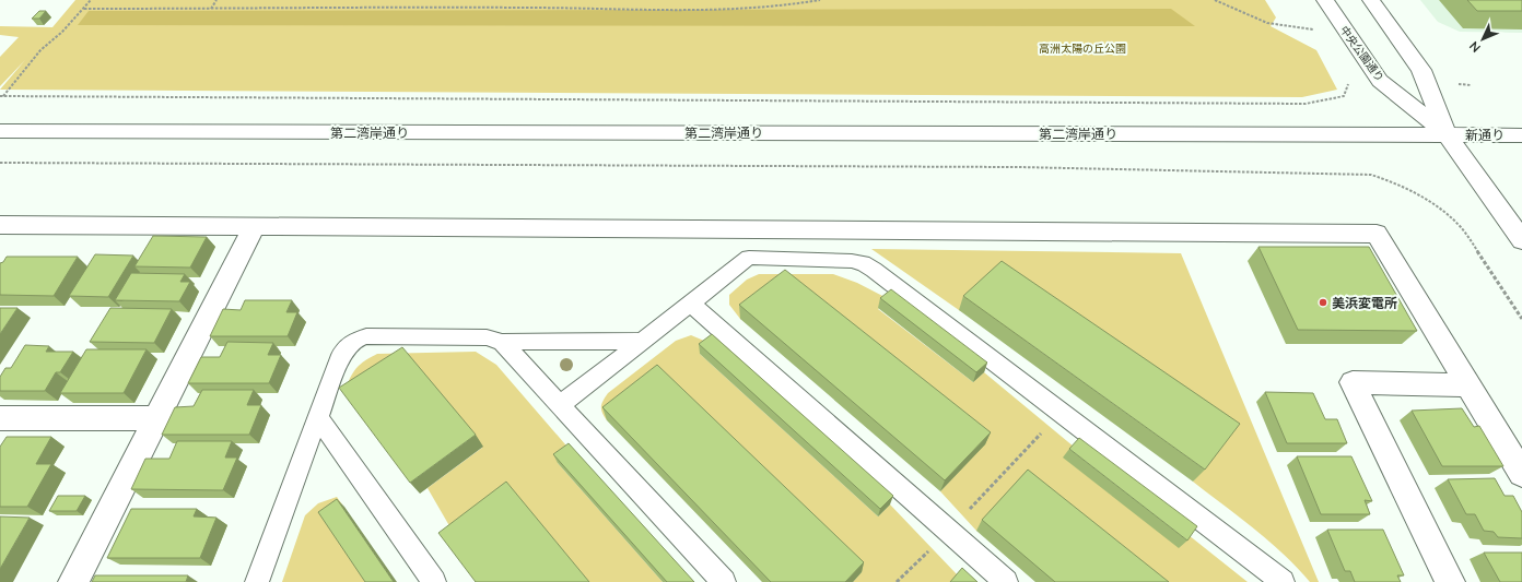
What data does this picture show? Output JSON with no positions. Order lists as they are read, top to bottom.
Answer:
{
  "streets": {
    "street": ["中央公園通り", "第二湾岸通り", "新通り"]
  },
  "crossings": [
    ["中央公園通り", "第二湾岸通り"],
    ["中央公園通り", "新通り"],
    ["第二湾岸通り", "新通り"]
  ],
  "parks": ["高洲太陽の丘公園"],
  "places": ["美浜変電所"],
  "north": "bottom left"
}
